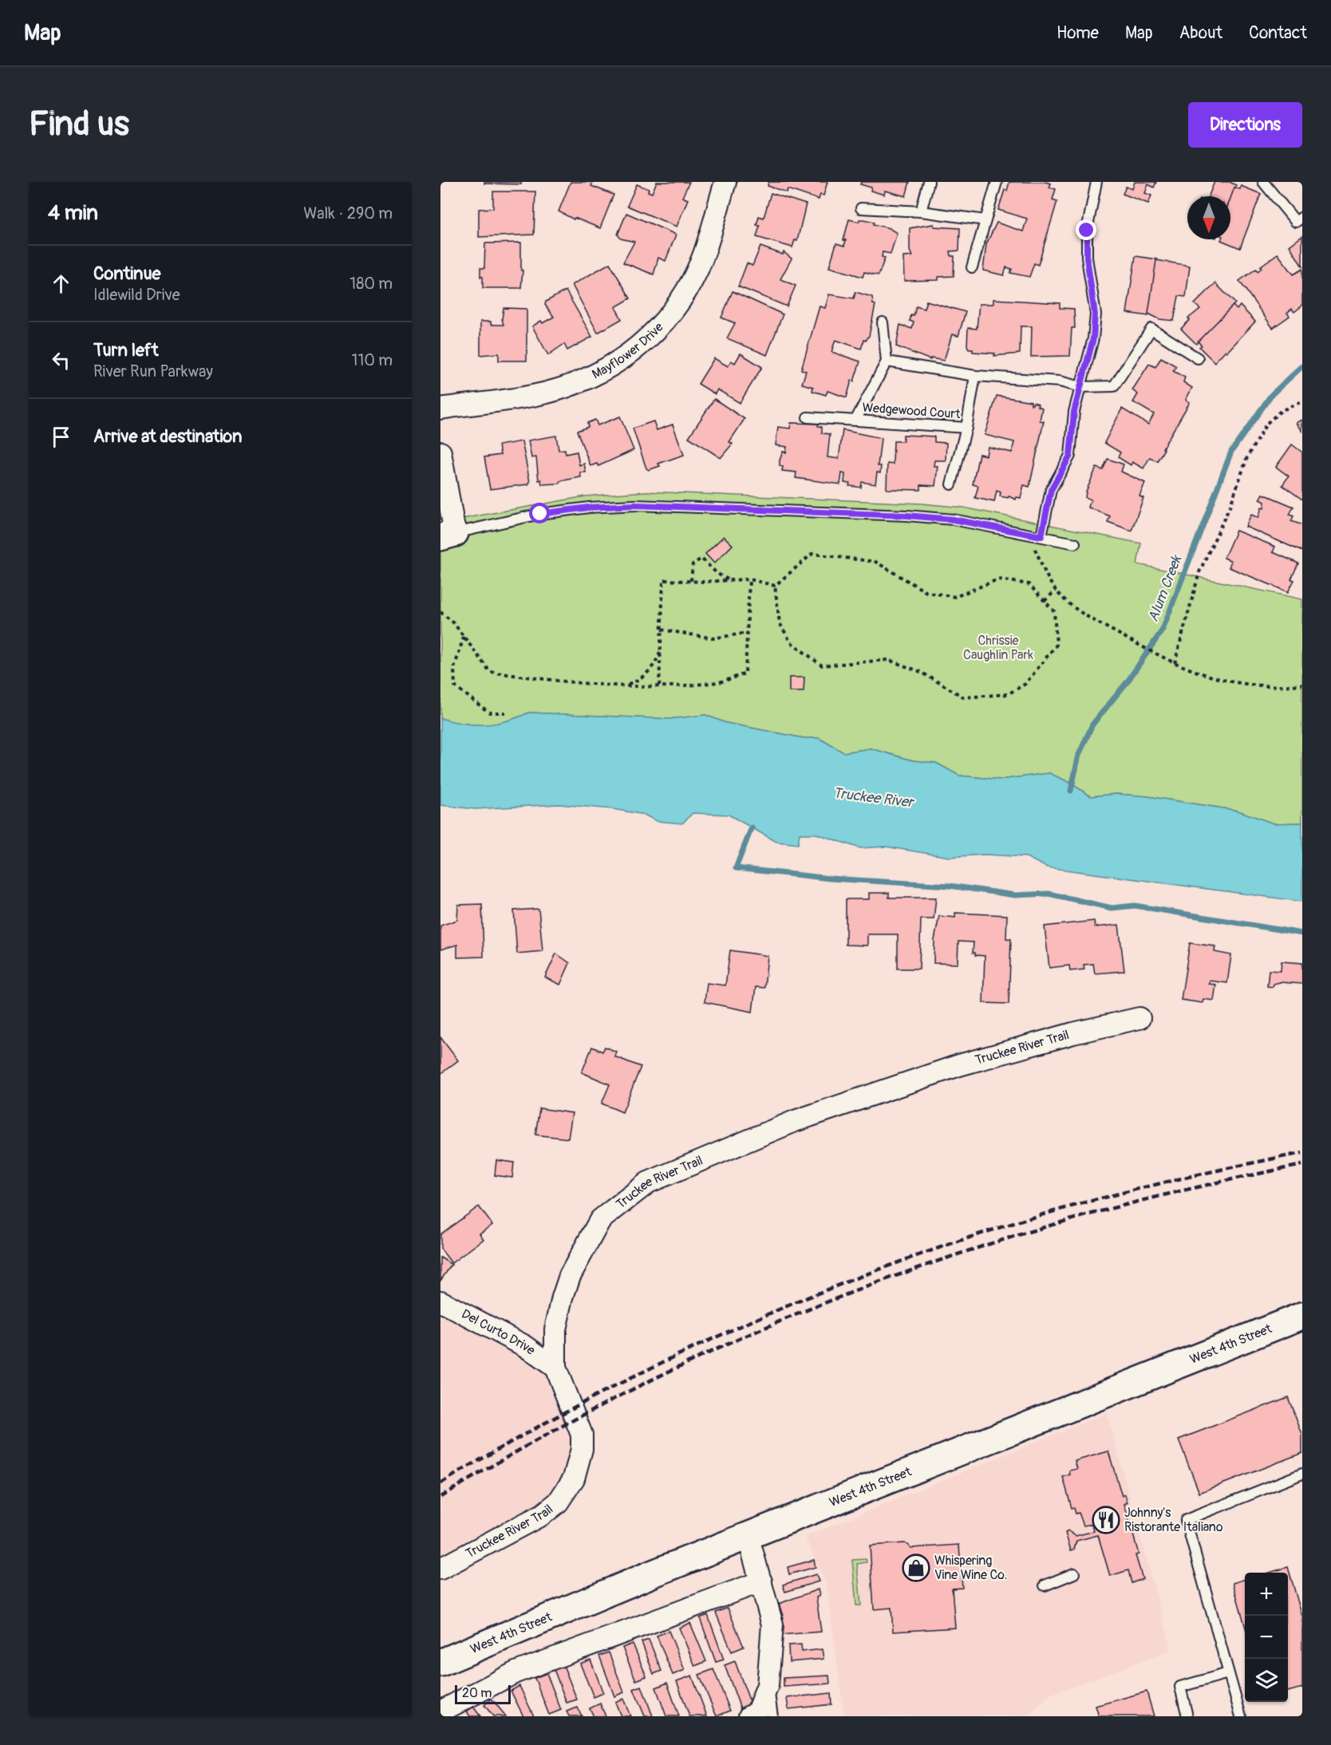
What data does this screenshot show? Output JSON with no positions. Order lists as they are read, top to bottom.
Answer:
{
  "streets": {
    "main road": ["West 4th Street"],
    "street": ["Mayflower Drive", "Truckee River Trail", "Del Curto Drive"],
    "lane": ["Wedgewood Court"]
  },
  "crossings": [
    ["Truckee River Trail", "Del Curto Drive"]
  ],
  "water": ["Alum Creek", "Truckee River"],
  "parks": ["Chrissie Caughlin Park"],
  "places": {
    "restaurant": ["Johnny's Ristorante Italiano"],
    "shop": ["Whispering Vine Wine Co."]
  },
  "scale_bar": "20 m",
  "north": "bottom",
  "page": {
    "header": "Map",
    "nav": [
      "Home",
      "Map",
      "About",
      "Contact"
    ],
    "buttons": "Directions",
    "title": "Find us",
    "heading": ["4 min", "Walk · 290 m"],
    "list": [
      ["Continue", "Idlewild Drive", "180 m"],
      ["Turn left", "River Run Parkway", "110 m"],
      "Arrive at destination"
    ],
    "map_buttons": ["+", "−"],
    "scale": "20 m"
  }
}
